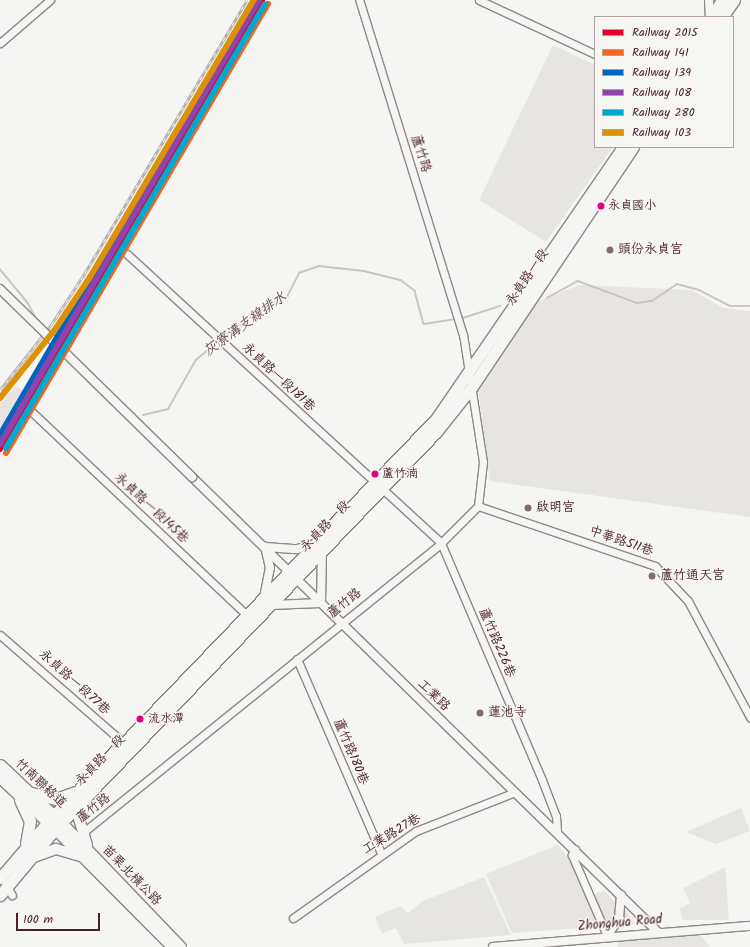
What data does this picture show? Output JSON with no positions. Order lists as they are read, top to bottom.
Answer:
{
  "streets": {
    "main road": ["永貞路一段", "竹南聯絡道", "苗栗北橫公路"],
    "street": [
      "蘆竹路",
      "永貞路一段181巷",
      "永貞路一段145巷",
      "中華路511巷",
      "蘆竹路226巷",
      "永貞路一段77巷",
      "工業路",
      "蘆竹路180巷",
      "工業路27巷",
      "Zhonghua Road"
    ]
  },
  "crossings": [
    ["蘆竹路", "永貞路一段"],
    ["蘆竹路", "中華路511巷"],
    ["蘆竹路", "蘆竹路226巷"],
    ["蘆竹路", "工業路"],
    ["蘆竹路", "蘆竹路180巷"],
    ["永貞路一段", "永貞路一段181巷"],
    ["永貞路一段", "永貞路一段145巷"],
    ["永貞路一段", "蘆竹路226巷"],
    ["永貞路一段", "永貞路一段77巷"],
    ["永貞路一段", "工業路"],
    ["永貞路一段", "竹南聯絡道"],
    ["永貞路一段", "苗栗北橫公路"],
    ["永貞路一段181巷", "蘆竹路226巷"],
    ["蘆竹路226巷", "工業路"],
    ["工業路", "工業路27巷"],
    ["工業路", "Zhonghua Road"],
    ["蘆竹路180巷", "工業路27巷"],
    ["竹南聯絡道", "苗栗北橫公路"]
  ],
  "water": ["灰寮溝支線排水"],
  "places": [
    "永貞國小",
    "頭份永貞宮",
    "蘆竹湳",
    "啟明宮",
    "蘆竹通天宮",
    "蓮池寺",
    "流水潭"
  ],
  "lines": [
    "rail line 2015",
    "rail line 139",
    "rail line 108",
    "rail line 103",
    "rail line 141",
    "rail line 280"
  ],
  "legend": [
    "Railway 2015",
    "Railway 141",
    "Railway 139",
    "Railway 108",
    "Railway 280",
    "Railway 103"
  ],
  "scale_bar": "100 m"
}
